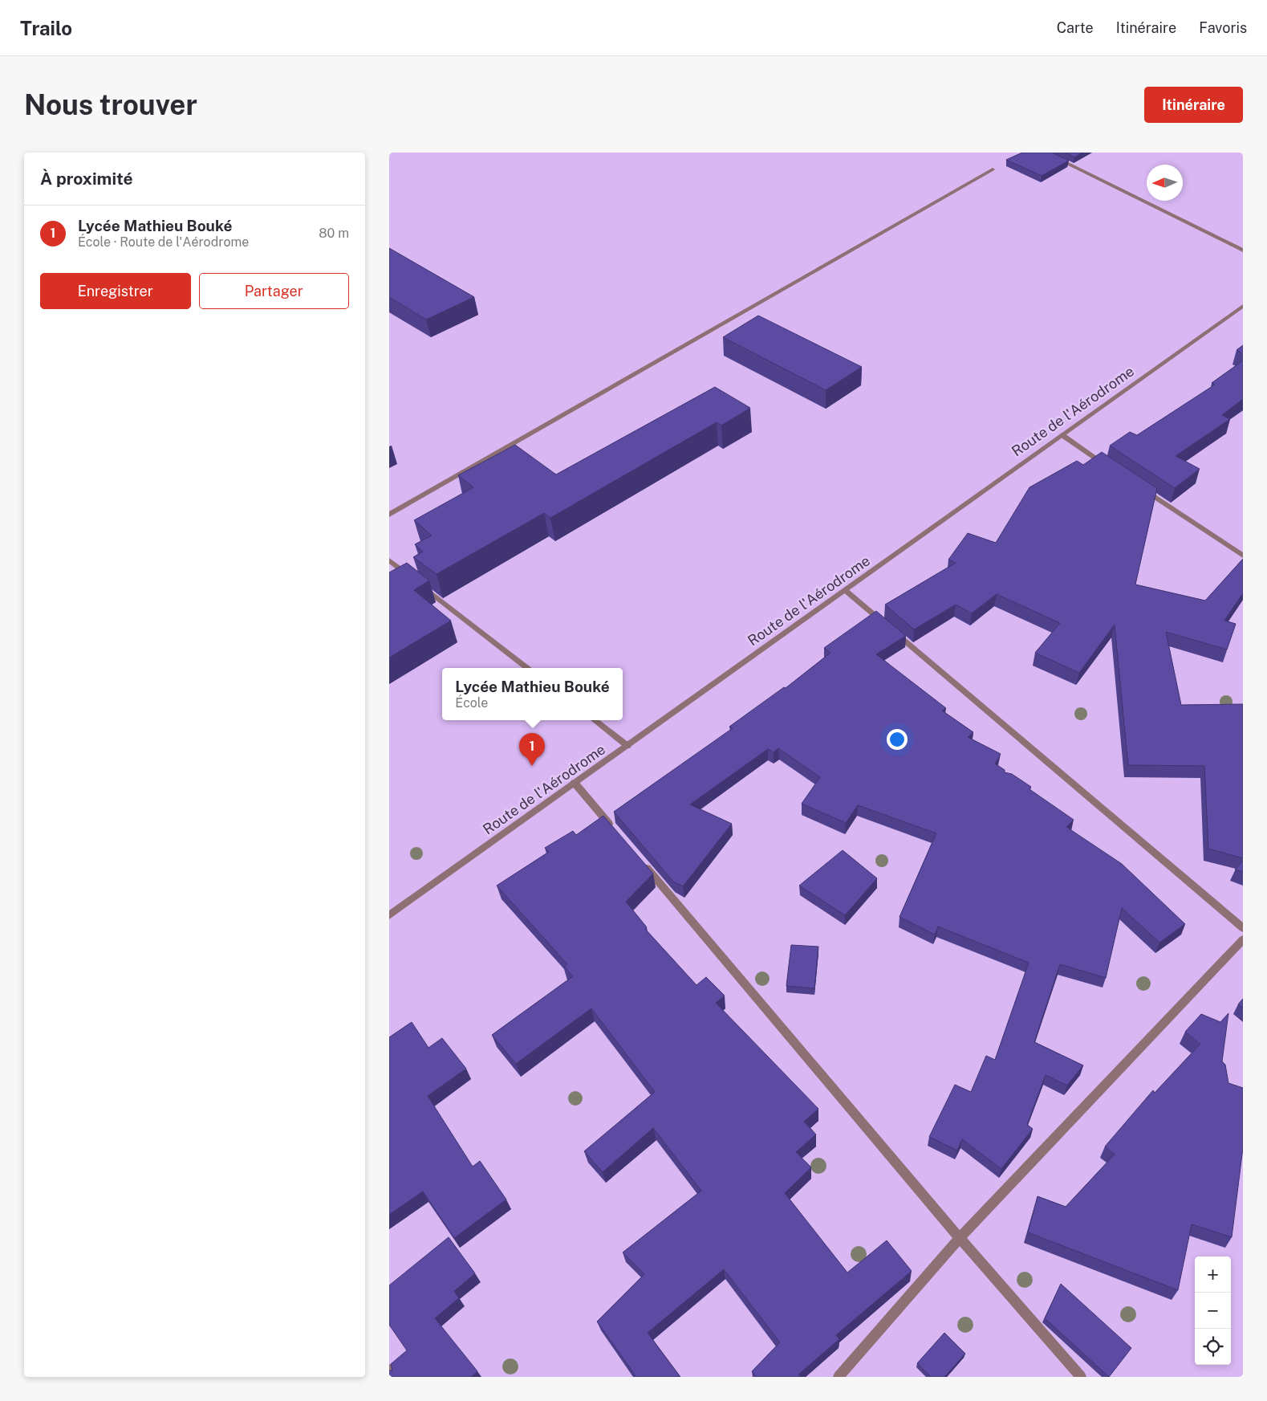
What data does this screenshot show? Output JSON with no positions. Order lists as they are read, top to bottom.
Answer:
{
  "streets": {
    "street": ["Route de l'Aérodrome"]
  },
  "north": "left",
  "page": {
    "header": "Trailo",
    "nav": ["Carte", "Itinéraire", "Favoris"],
    "buttons": [
      "Itinéraire",
      ["Enregistrer", "Partager"]
    ],
    "title": "Nous trouver",
    "heading": "À proximité",
    "list": [
      {
        "mark": "1",
        "name": "Lycée Mathieu Bouké",
        "note": "École · Route de l'Aérodrome",
        "value": "80 m"
      }
    ],
    "popup": ["Lycée Mathieu Bouké", "École"],
    "pins": "1",
    "map_buttons": ["+", "−"]
  }
}
